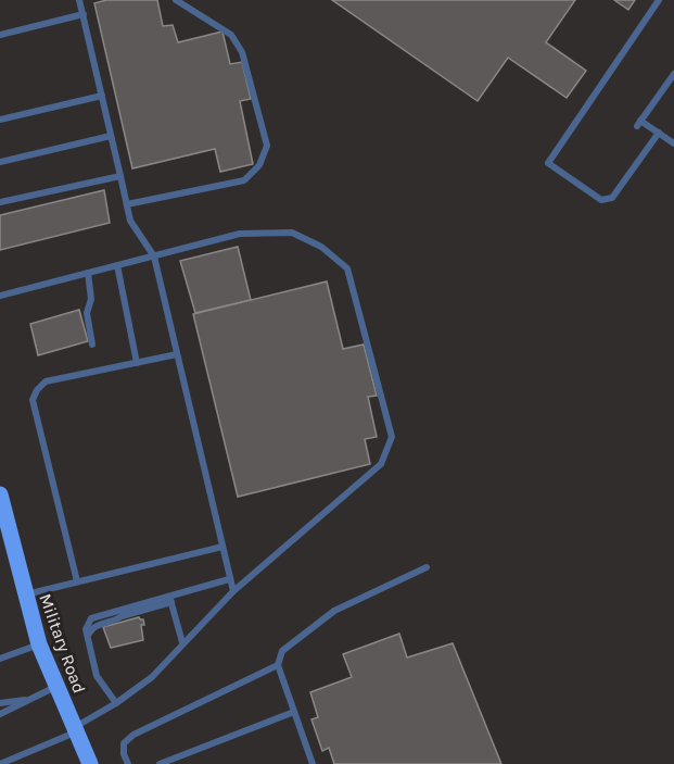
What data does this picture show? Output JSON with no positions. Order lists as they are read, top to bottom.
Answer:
{
  "streets": {
    "main road": ["Military Road"]
  }
}
